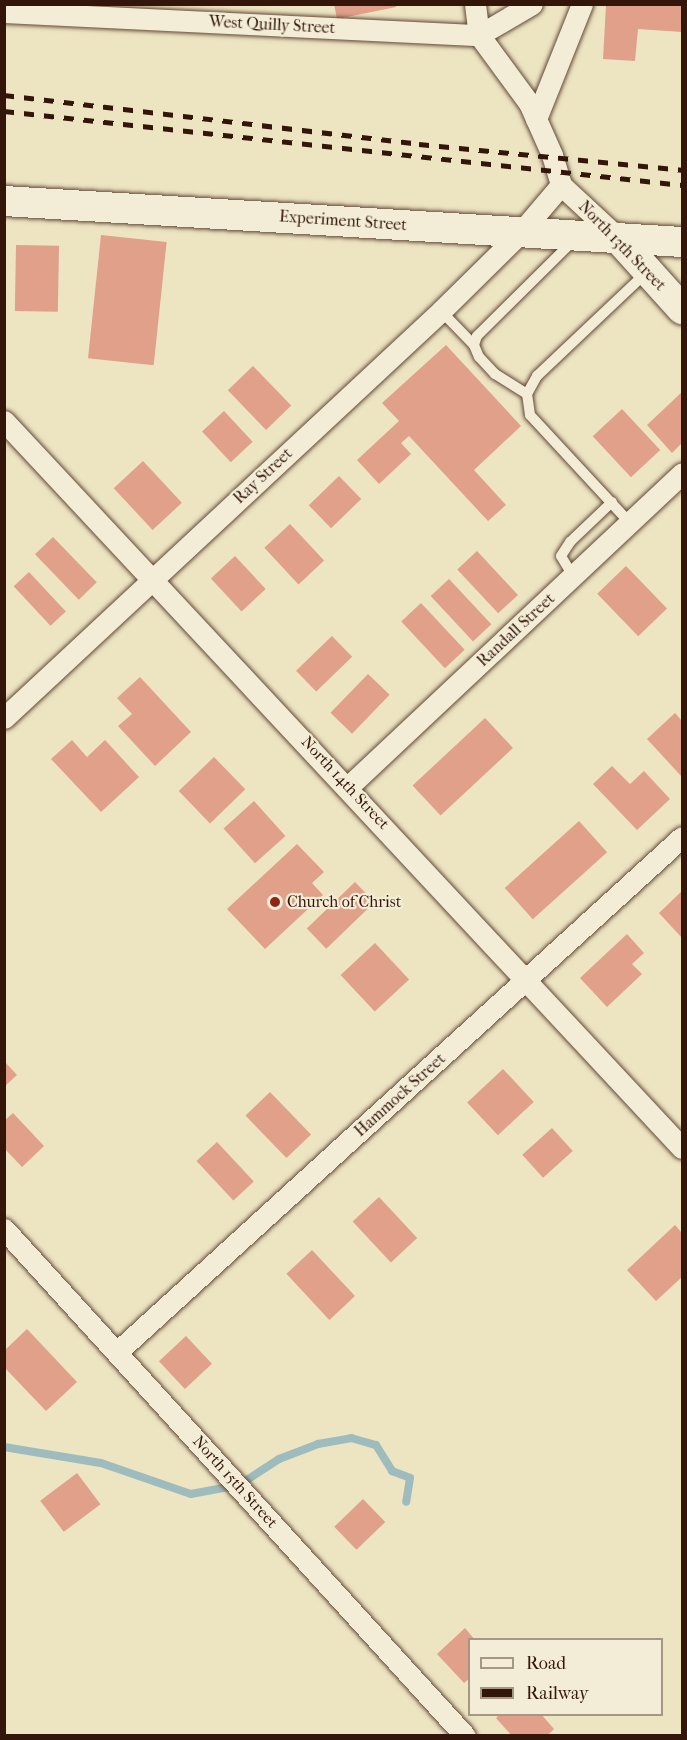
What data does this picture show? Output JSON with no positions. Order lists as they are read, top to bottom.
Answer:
{
  "streets": {
    "main road": ["Experiment Street", "North 13th Street"],
    "street": [
      "West Quilly Street",
      "Ray Street",
      "Randall Street",
      "North 14th Street",
      "Hammock Street",
      "North 15th Street"
    ]
  },
  "crossings": [
    ["West Quilly Street", "North 13th Street"],
    ["Experiment Street", "North 13th Street"],
    ["Experiment Street", "Ray Street"],
    ["Ray Street", "North 14th Street"],
    ["Randall Street", "North 14th Street"],
    ["North 14th Street", "Hammock Street"],
    ["Hammock Street", "North 15th Street"]
  ],
  "places": ["Church of Christ"],
  "legend": ["Road", "Railway"]
}
